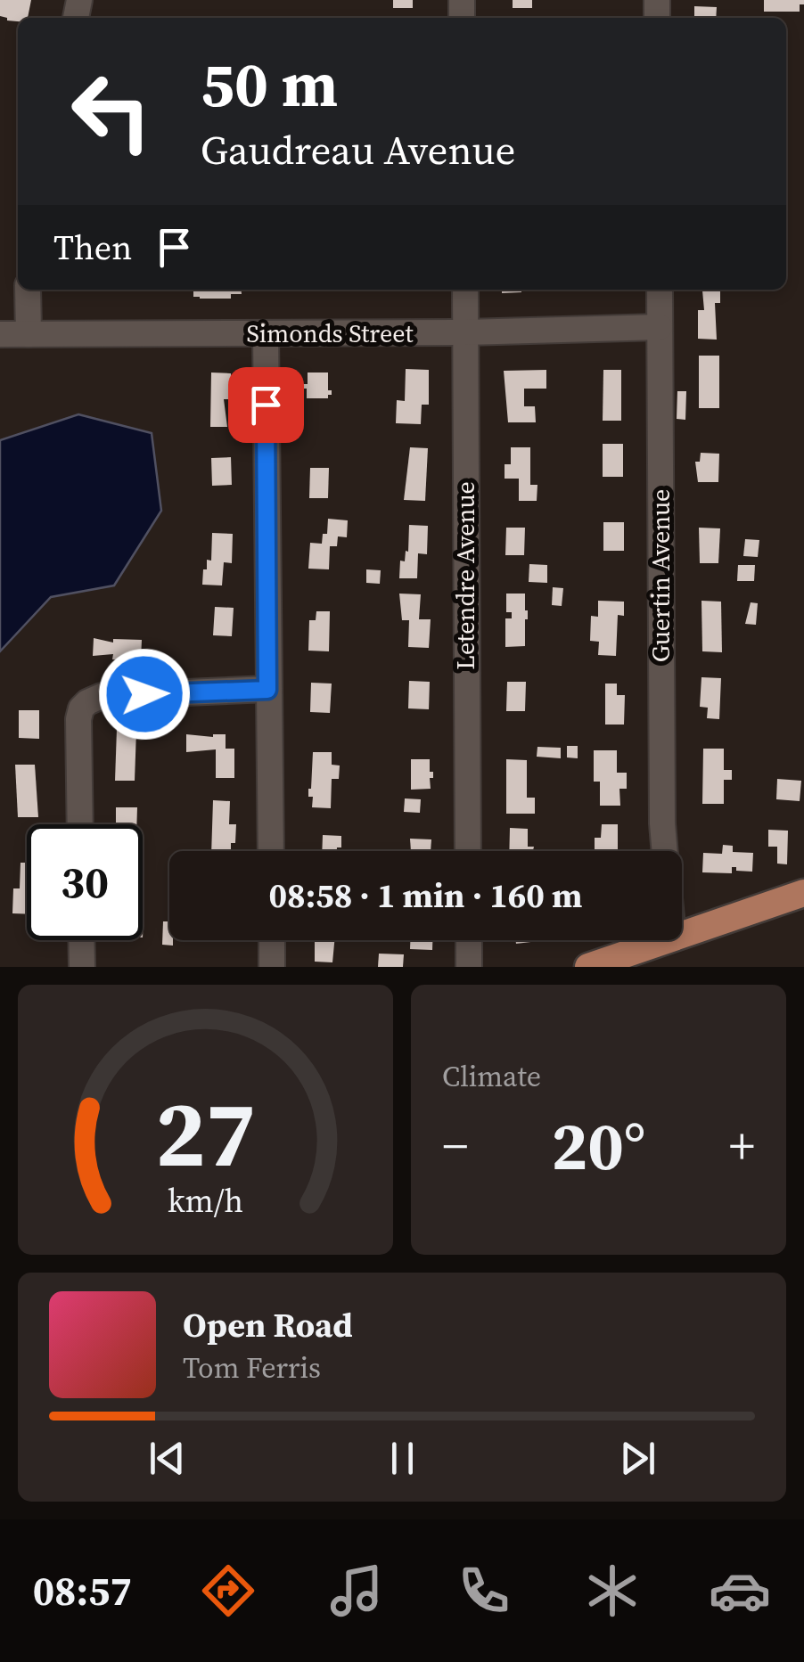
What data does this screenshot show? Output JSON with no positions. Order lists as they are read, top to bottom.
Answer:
{
  "streets": {
    "street": ["Simonds Street", "Letendre Avenue", "Guertin Avenue"]
  },
  "crossings": [
    ["Simonds Street", "Letendre Avenue"],
    ["Simonds Street", "Guertin Avenue"]
  ],
  "page": {
    "turn": ["50 m", "Gaudreau Avenue"],
    "then": "Then",
    "limit": "30",
    "trip": "08:58 · 1 min · 160 m",
    "tile": "Climate",
    "heat": ["−", "20°", "+"],
    "song": ["Open Road", "Tom Ferris"],
    "tabs": "08:57",
    "gauge": ["27", "km/h"]
  }
}
